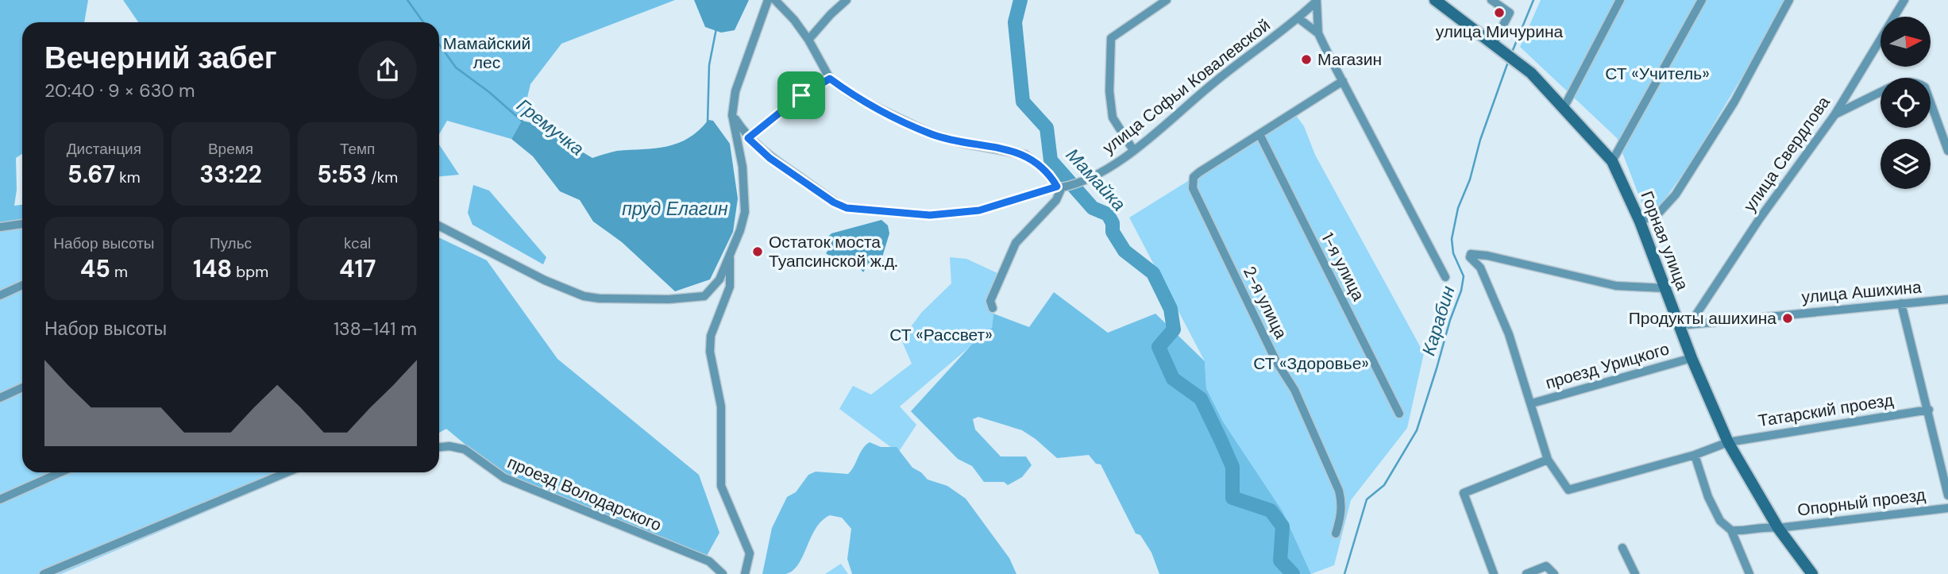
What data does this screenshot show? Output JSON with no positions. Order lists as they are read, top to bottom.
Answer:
{
  "streets": {
    "street": [
      "улица Софьи Ковалевской",
      "улица Свердлова",
      "Горная улица",
      "1-я улица",
      "улица Ашихина",
      "2-я улица",
      "проезд Урицкого",
      "Татарский проезд",
      "проезд Володарского",
      "Опорный проезд"
    ]
  },
  "crossings": [
    ["улица Свердлова", "Горная улица"],
    ["улица Свердлова", "улица Ашихина"],
    ["Горная улица", "улица Ашихина"],
    ["Горная улица", "проезд Урицкого"],
    ["Горная улица", "Татарский проезд"],
    ["Горная улица", "Опорный проезд"],
    ["1-я улица", "2-я улица"]
  ],
  "water": [
    "Гремучка",
    "Мамайка",
    "пруд Елагин",
    "Карабин"
  ],
  "parks": [
    "Мамайский лес",
    "СТ «Учитель»",
    "СТ «Рассвет»",
    "СТ «Здоровье»"
  ],
  "places": [
    "улица Мичурина",
    "Магазин",
    "Остаток моста Туапсинской ж.д.",
    "Продукты ашихина"
  ],
  "north": "right",
  "page": {
    "heading": ["Вечерний забег", "20:40 · 9 × 630 m"],
    "stats": [
      ["Дистанция", "5.67 km"],
      ["Время", "33:22"],
      ["Темп", "5:53 /km"],
      ["Набор высоты", "45 m"],
      ["Пульс", "148 bpm"],
      ["kcal", "417"]
    ],
    "chart": ["Набор высоты", "138–141 m"]
  }
}
